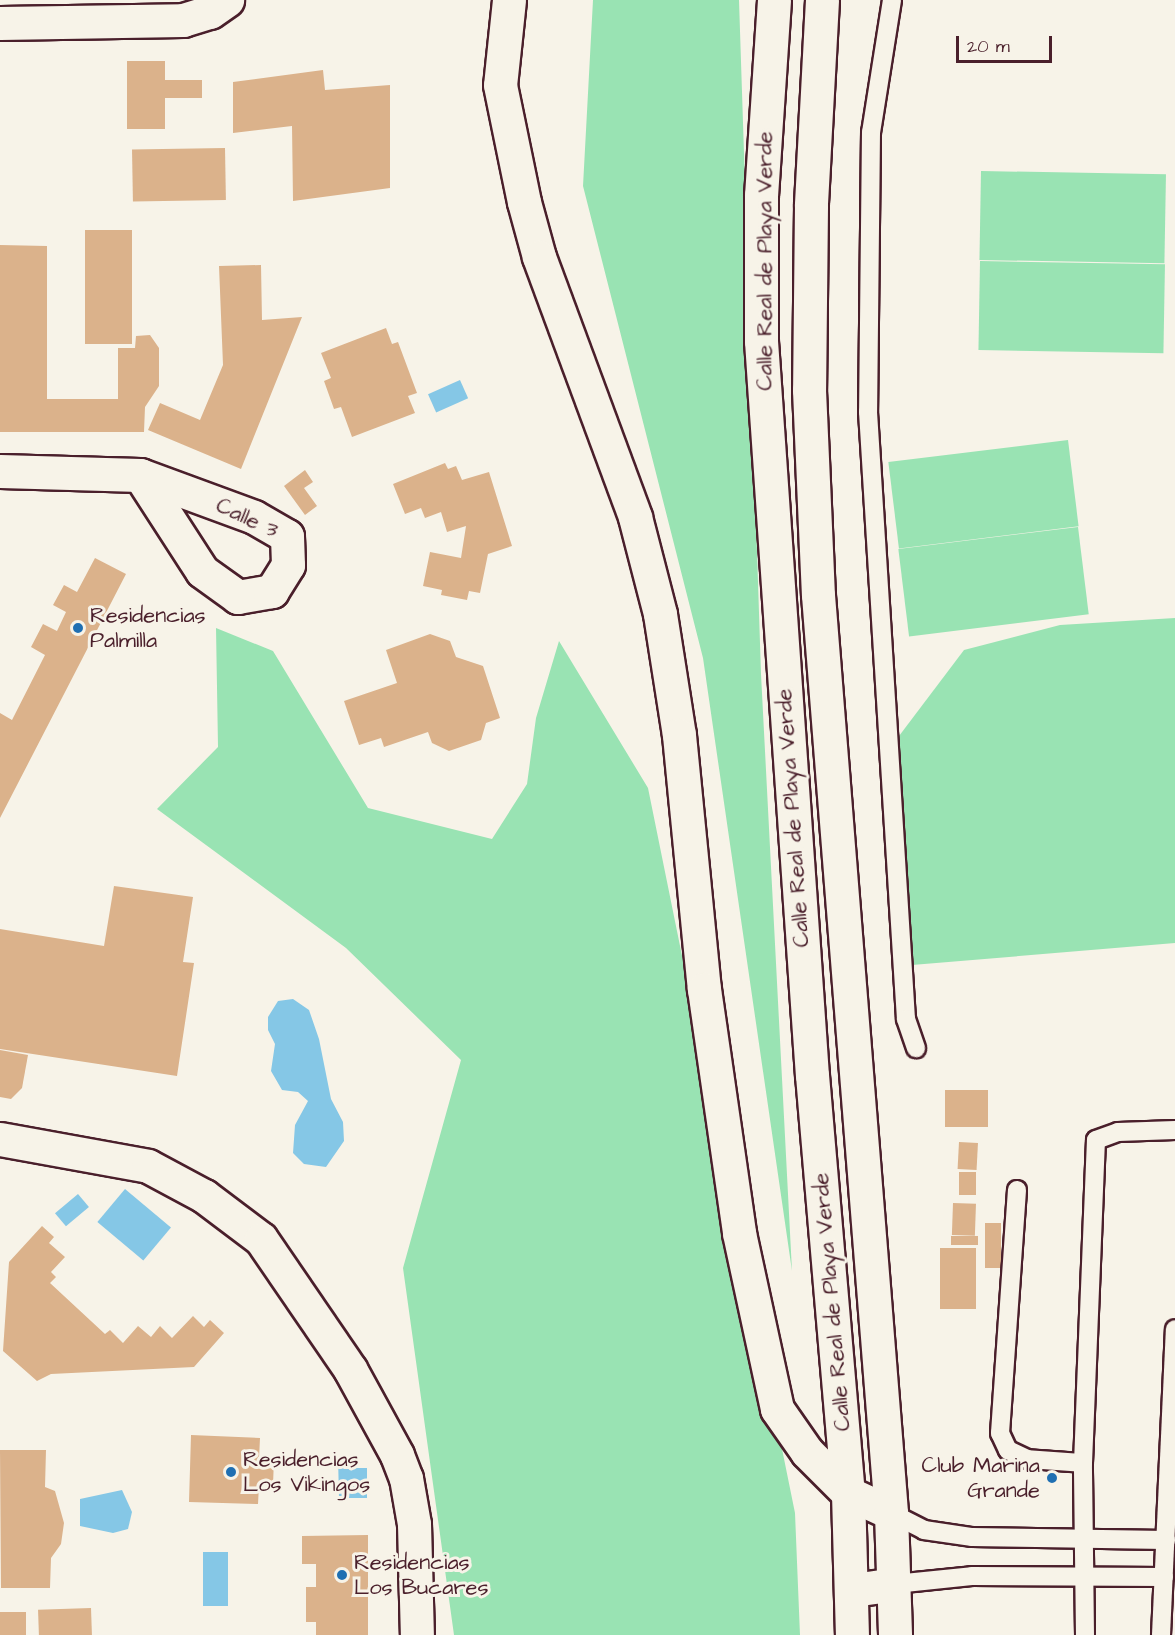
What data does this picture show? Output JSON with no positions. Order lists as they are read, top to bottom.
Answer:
{
  "streets": {
    "street": ["Calle Real de Playa Verde"]
  },
  "places": [
    "Residencias Palmilla",
    "Residencias Los Vikingos",
    "Club Marina Grande",
    "Residencias Los Bucares"
  ],
  "scale_bar": "20 m"
}
